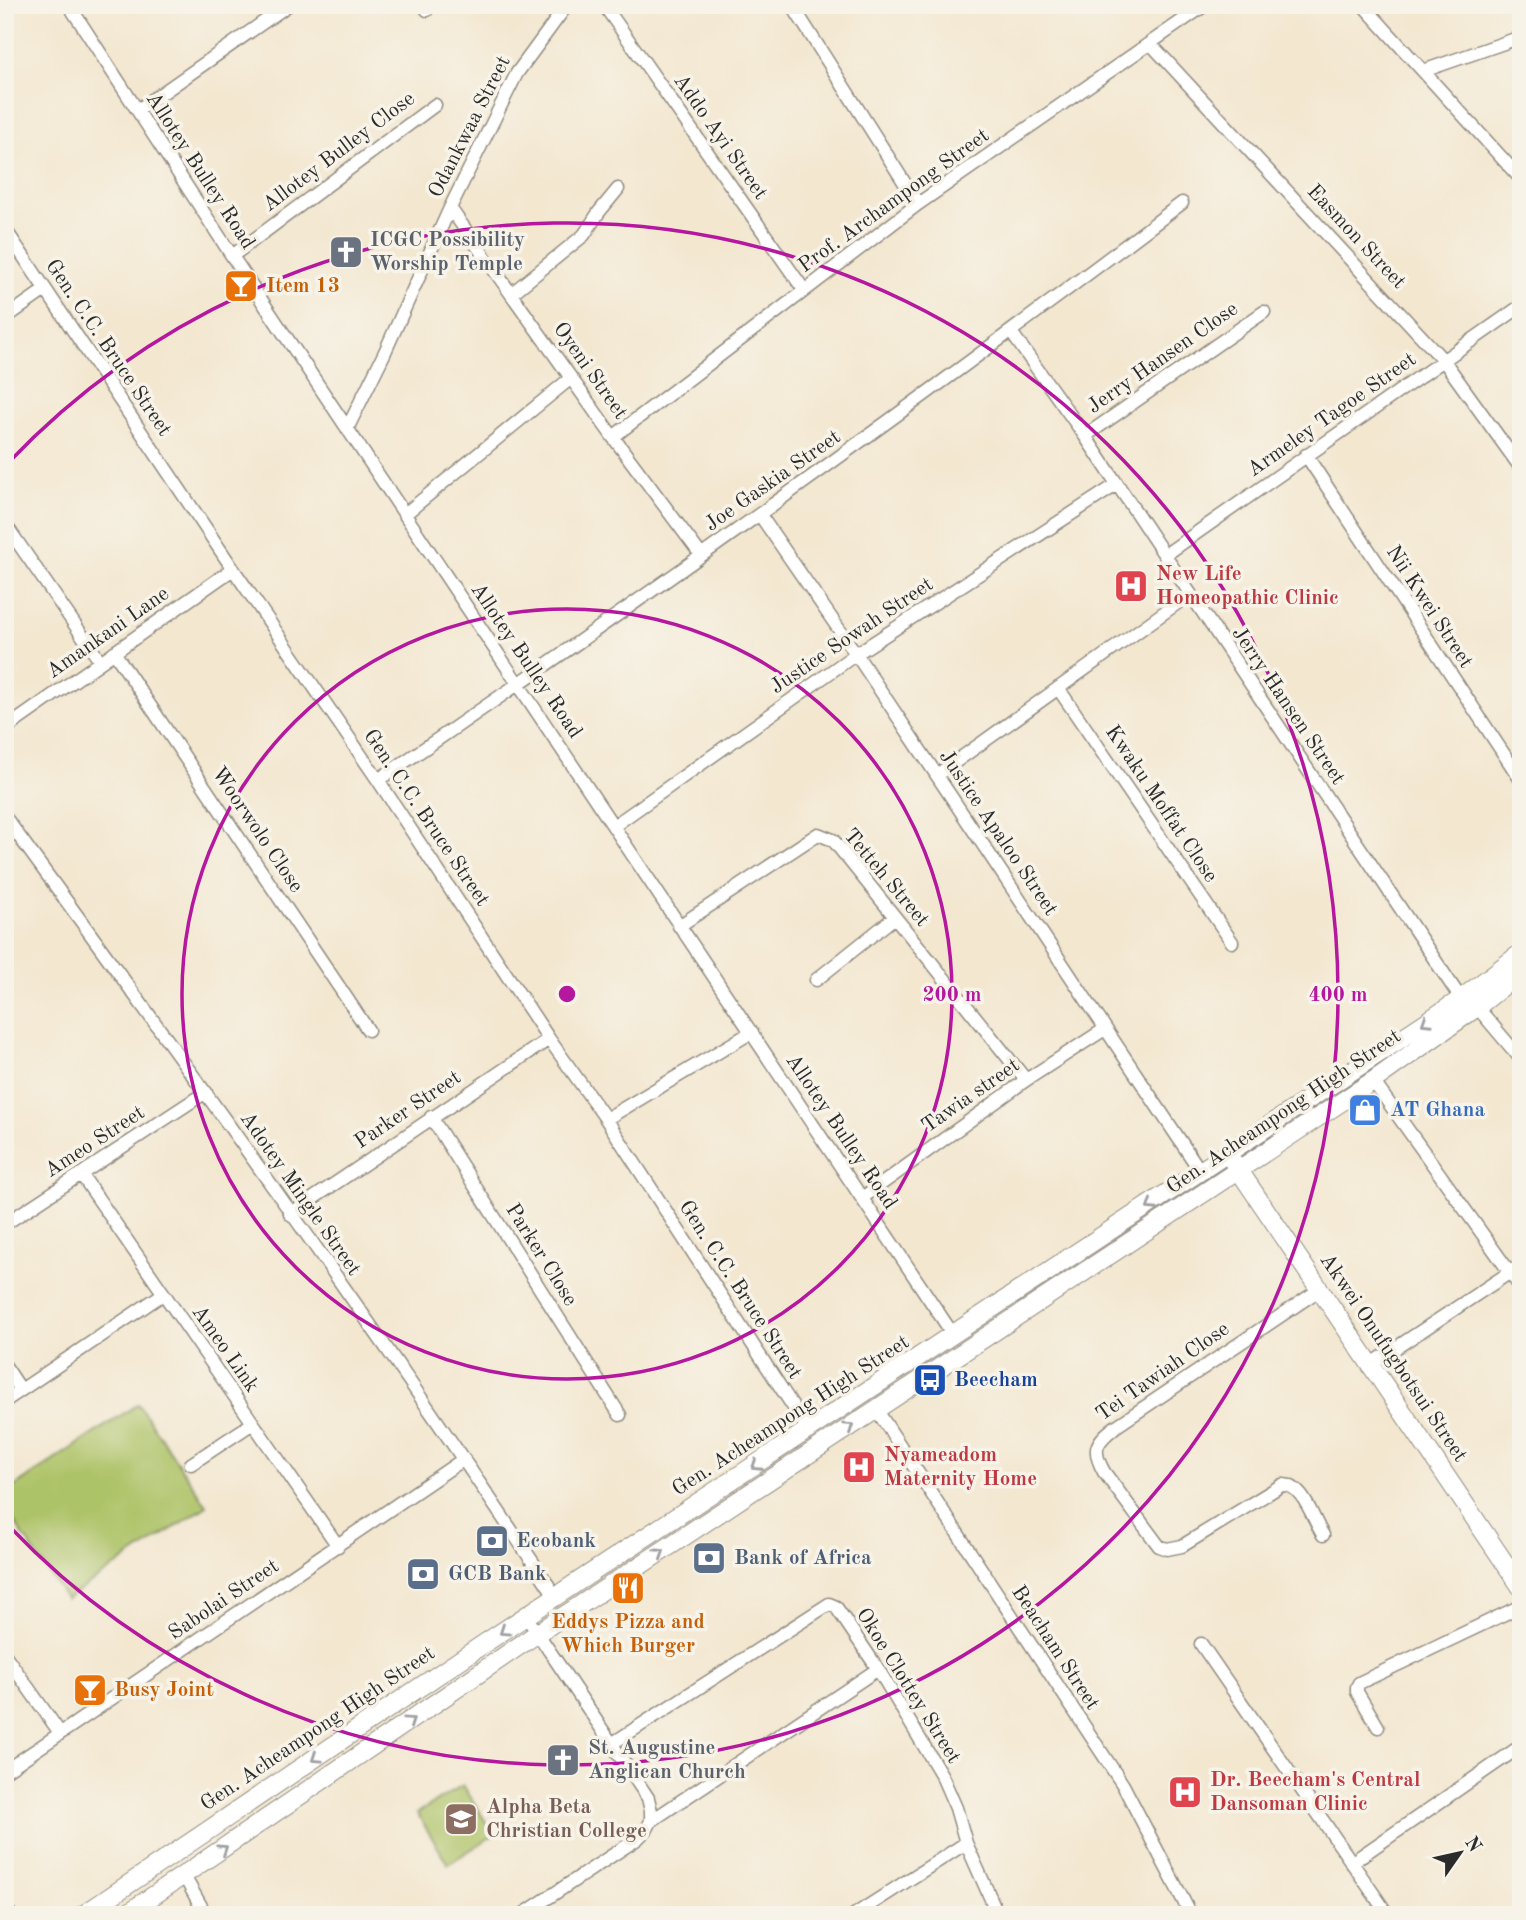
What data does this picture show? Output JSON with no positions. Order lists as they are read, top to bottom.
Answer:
{
  "streets": {
    "main road": ["Gen. Acheampong High Street", "Akwei Onufugbotsui Street"],
    "street": [
      "Odankwaa Street",
      "Addo Ayi Street",
      "Allotey Bulley Close",
      "Allotey Bulley Road",
      "Prof. Archampong Street",
      "Easmon Street",
      "Gen. C.C. Bruce Street",
      "Jerry Hansen Close",
      "Oyeni Street",
      "Armeley Tagoe Street",
      "Joe Gaskia Street",
      "Nii Kwei Street",
      "Amankani Lane",
      "Justice Sowah Street",
      "Jerry Hansen Street",
      "Kwaku Moffat Close",
      "Woorwolo Close",
      "Justice Apaloo Street",
      "Tetteh Street",
      "Tawia street",
      "Parker Street",
      "Ameo Street",
      "Adotey Mingle Street",
      "Parker Close",
      "Ameo Link",
      "Tei Tawiah Close",
      "Sabolai Street",
      "Beacham Street",
      "Okoe Clottey Street"
    ]
  },
  "crossings": [
    ["Odankwaa Street", "Allotey Bulley Road"],
    ["Odankwaa Street", "Oyeni Street"],
    ["Addo Ayi Street", "Prof. Archampong Street"],
    ["Allotey Bulley Close", "Allotey Bulley Road"],
    ["Allotey Bulley Road", "Joe Gaskia Street"],
    ["Allotey Bulley Road", "Justice Sowah Street"],
    ["Allotey Bulley Road", "Tetteh Street"],
    ["Allotey Bulley Road", "Tawia street"],
    ["Allotey Bulley Road", "Gen. Acheampong High Street"],
    ["Prof. Archampong Street", "Easmon Street"],
    ["Prof. Archampong Street", "Oyeni Street"],
    ["Easmon Street", "Armeley Tagoe Street"],
    ["Gen. C.C. Bruce Street", "Joe Gaskia Street"],
    ["Gen. C.C. Bruce Street", "Amankani Lane"],
    ["Gen. C.C. Bruce Street", "Parker Street"],
    ["Gen. C.C. Bruce Street", "Gen. Acheampong High Street"],
    ["Jerry Hansen Close", "Jerry Hansen Street"],
    ["Oyeni Street", "Joe Gaskia Street"],
    ["Armeley Tagoe Street", "Nii Kwei Street"],
    ["Armeley Tagoe Street", "Jerry Hansen Street"],
    ["Joe Gaskia Street", "Jerry Hansen Street"],
    ["Joe Gaskia Street", "Justice Apaloo Street"],
    ["Amankani Lane", "Woorwolo Close"],
    ["Justice Sowah Street", "Jerry Hansen Street"],
    ["Justice Sowah Street", "Justice Apaloo Street"],
    ["Jerry Hansen Street", "Gen. Acheampong High Street"],
    ["Justice Apaloo Street", "Tawia street"],
    ["Justice Apaloo Street", "Gen. Acheampong High Street"],
    ["Tetteh Street", "Tawia street"],
    ["Parker Street", "Adotey Mingle Street"],
    ["Parker Street", "Parker Close"],
    ["Gen. Acheampong High Street", "Adotey Mingle Street"],
    ["Gen. Acheampong High Street", "Akwei Onufugbotsui Street"],
    ["Gen. Acheampong High Street", "Beacham Street"],
    ["Ameo Street", "Adotey Mingle Street"],
    ["Ameo Street", "Ameo Link"],
    ["Adotey Mingle Street", "Sabolai Street"],
    ["Ameo Link", "Sabolai Street"],
    ["Akwei Onufugbotsui Street", "Tei Tawiah Close"]
  ],
  "places": {
    "church": ["ICGC Possibility Worship Temple", "St. Augustine Anglican Church"],
    "bar": ["Item 13", "Busy Joint"],
    "hospital": ["New Life Homeopathic Clinic", "Nyameadom Maternity Home", "Dr. Beecham's Central Dansoman Clinic"],
    "shop": ["AT Ghana"],
    "bus stop": ["Beecham"],
    "bank": ["Ecobank", "Bank of Africa", "GCB Bank"],
    "restaurant": ["Eddys Pizza and Which Burger"],
    "school or university": ["Alpha Beta Christian College"]
  },
  "north": "top right",
  "rings": ["200 m", "400 m"]
}
